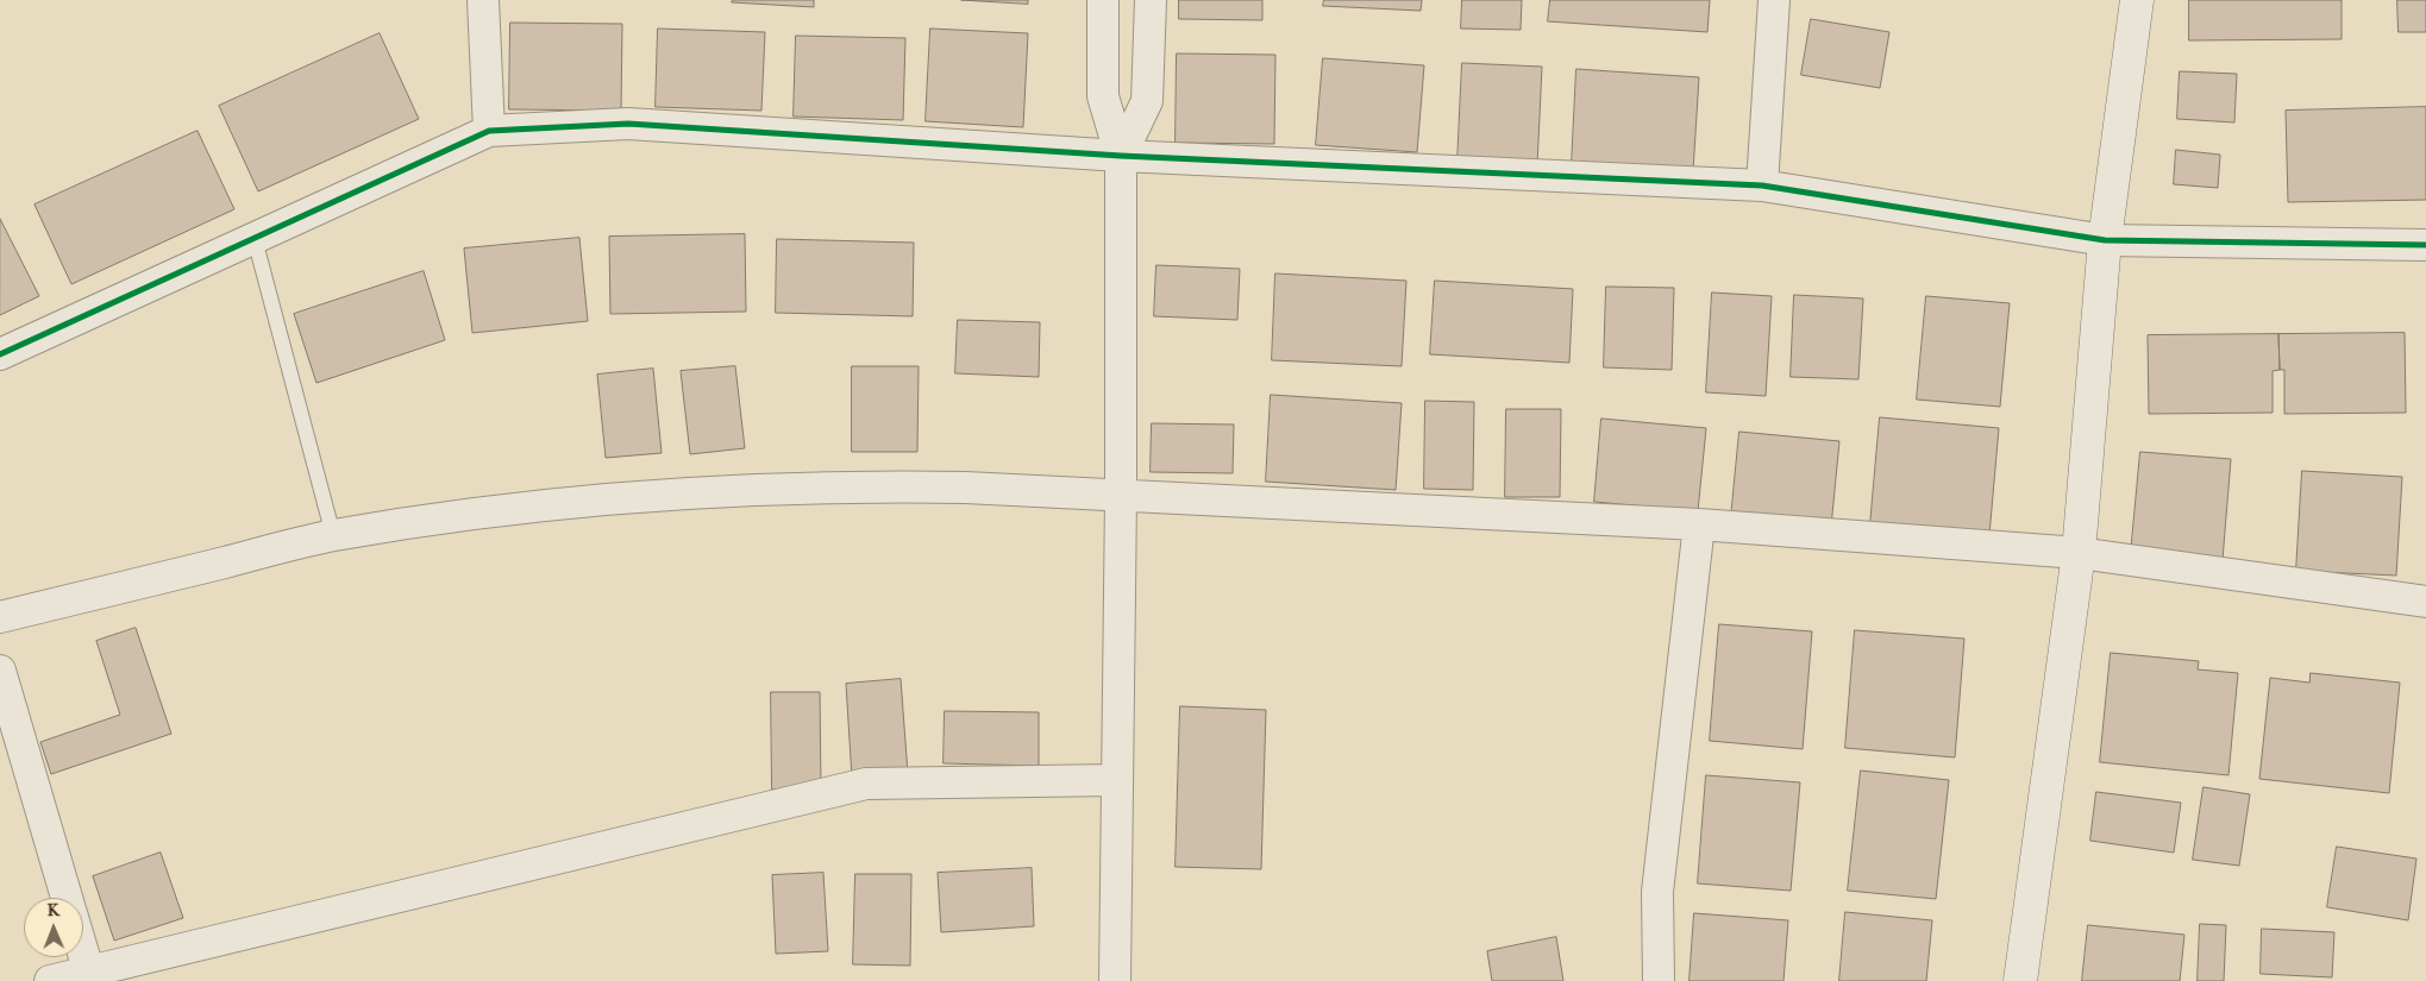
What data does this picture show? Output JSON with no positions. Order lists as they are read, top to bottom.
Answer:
{
  "north": "top"
}
